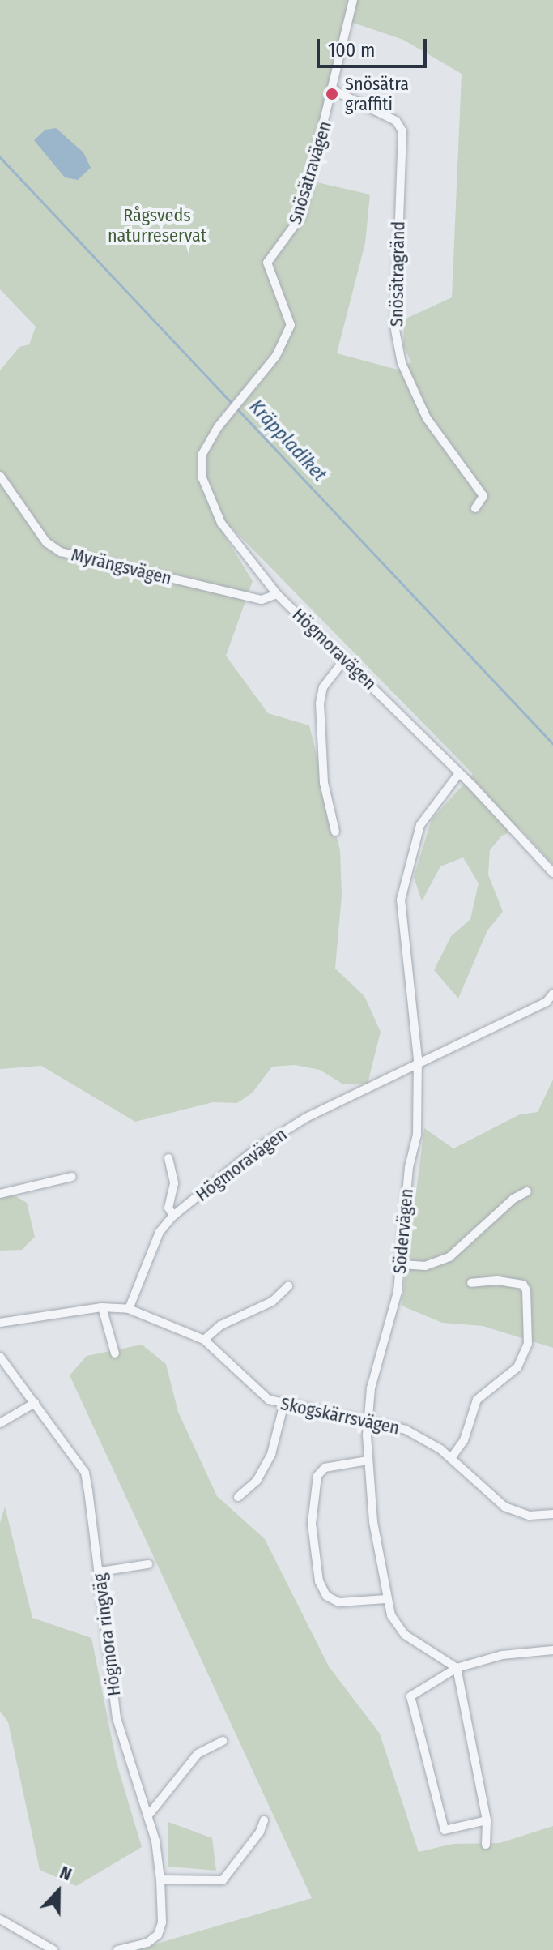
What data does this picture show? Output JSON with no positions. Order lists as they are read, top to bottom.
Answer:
{
  "streets": {
    "street": [
      "Snösätravägen",
      "Snösätragränd",
      "Myrängsvägen",
      "Högmoravägen",
      "Södervägen",
      "Skogskärrsvägen",
      "Högmora ringväg"
    ]
  },
  "crossings": [
    ["Snösätravägen", "Snösätragränd"],
    ["Snösätravägen", "Myrängsvägen"],
    ["Snösätravägen", "Högmoravägen"],
    ["Myrängsvägen", "Högmoravägen"],
    ["Högmoravägen", "Södervägen"],
    ["Högmoravägen", "Skogskärrsvägen"],
    ["Södervägen", "Skogskärrsvägen"]
  ],
  "water": ["Kräppladiket"],
  "parks": ["Rågsveds naturreservat"],
  "places": ["Snösätra graffiti"],
  "scale_bar": "100 m",
  "north": "top"
}
